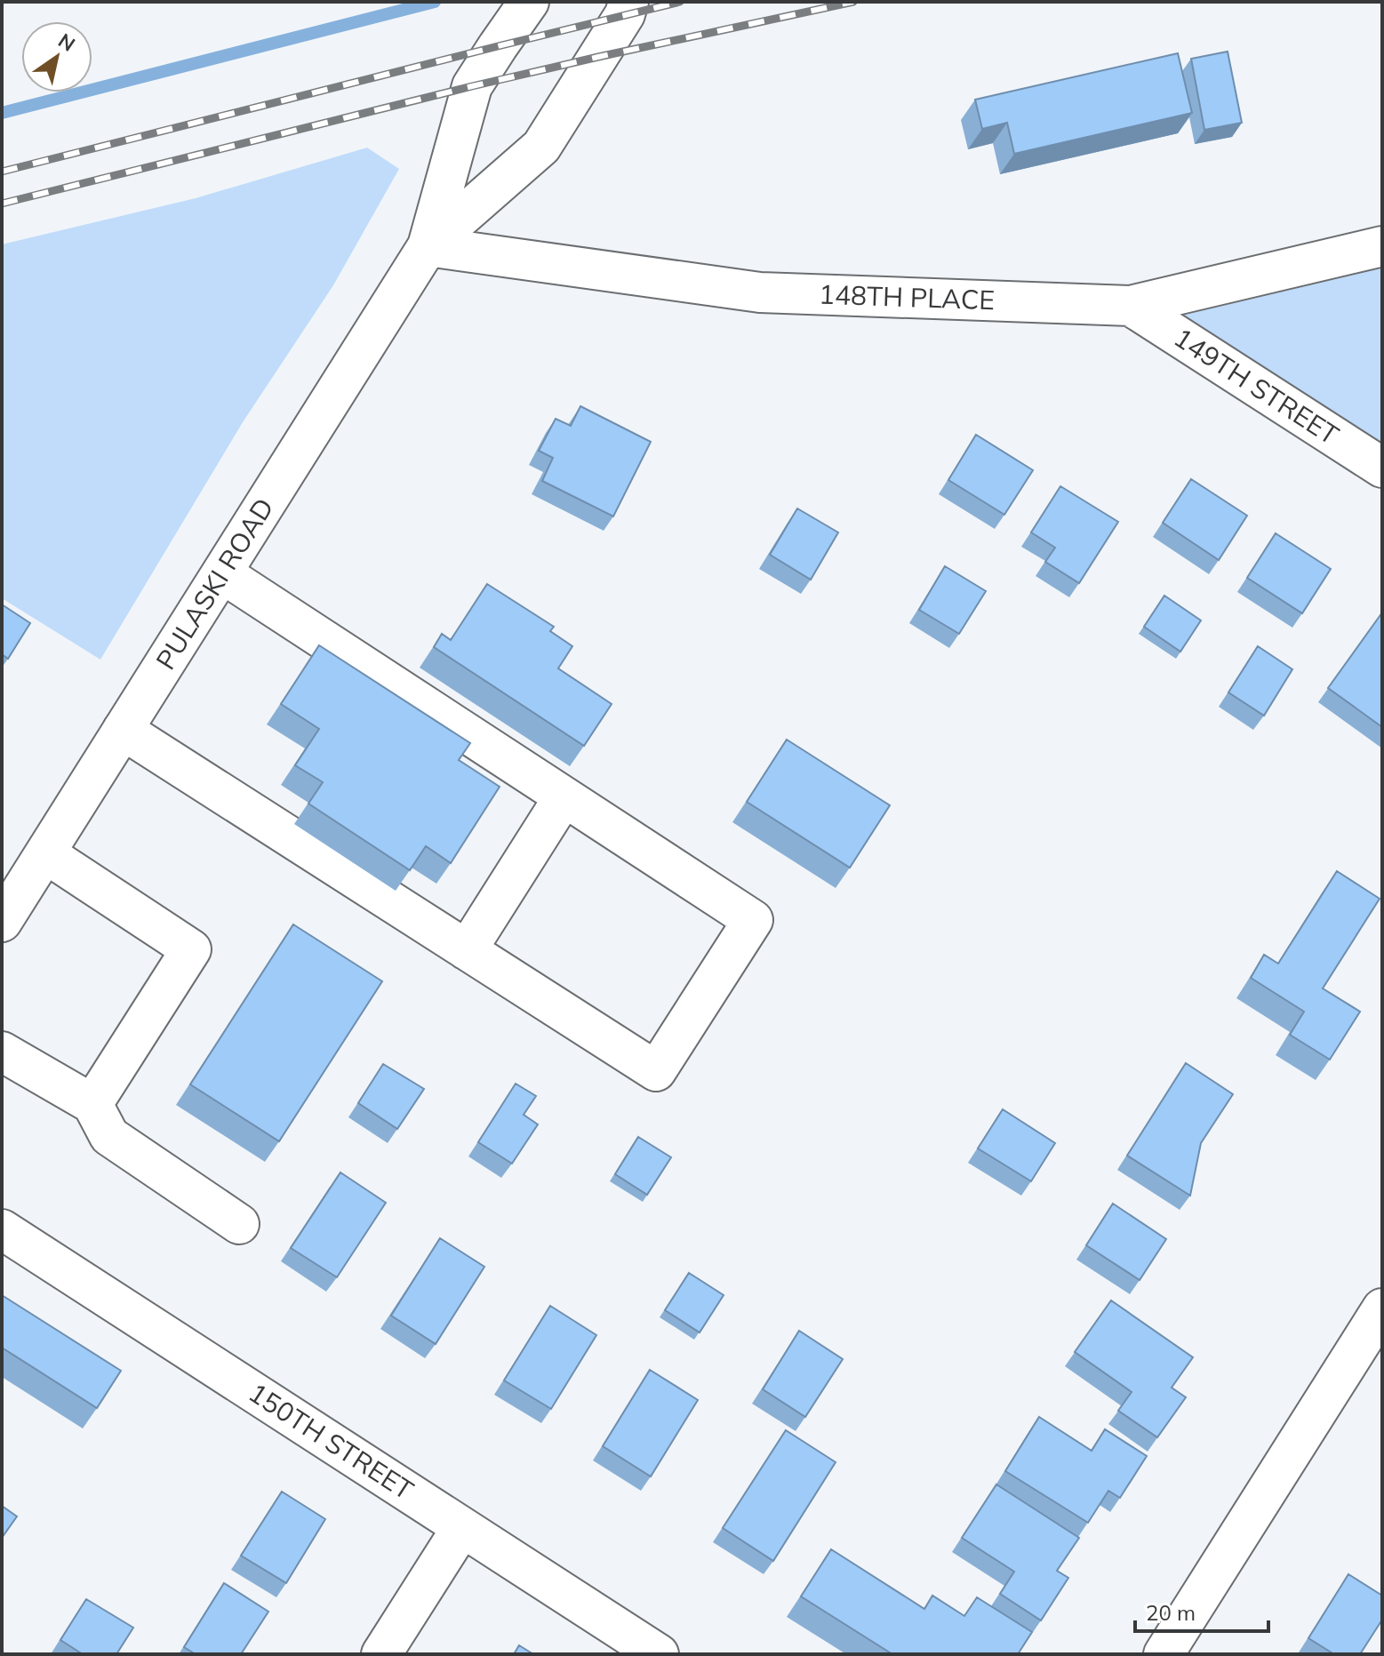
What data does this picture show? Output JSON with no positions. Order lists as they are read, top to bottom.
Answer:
{
  "streets": {
    "street": [
      "148TH PLACE",
      "149TH STREET",
      "PULASKI ROAD",
      "150TH STREET"
    ]
  },
  "crossings": [
    ["148TH PLACE", "149TH STREET"],
    ["148TH PLACE", "PULASKI ROAD"]
  ],
  "scale_bar": "20 m",
  "north": "top right"
}
